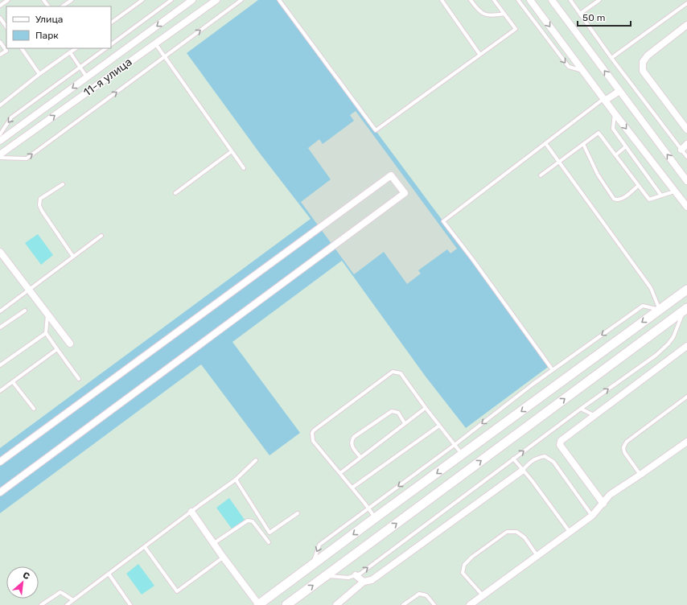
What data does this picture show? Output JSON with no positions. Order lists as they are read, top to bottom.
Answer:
{
  "streets": {
    "street": ["11-я улица"]
  },
  "legend": ["Улица", "Парк"],
  "scale_bar": "50 m",
  "north": "top right"
}
